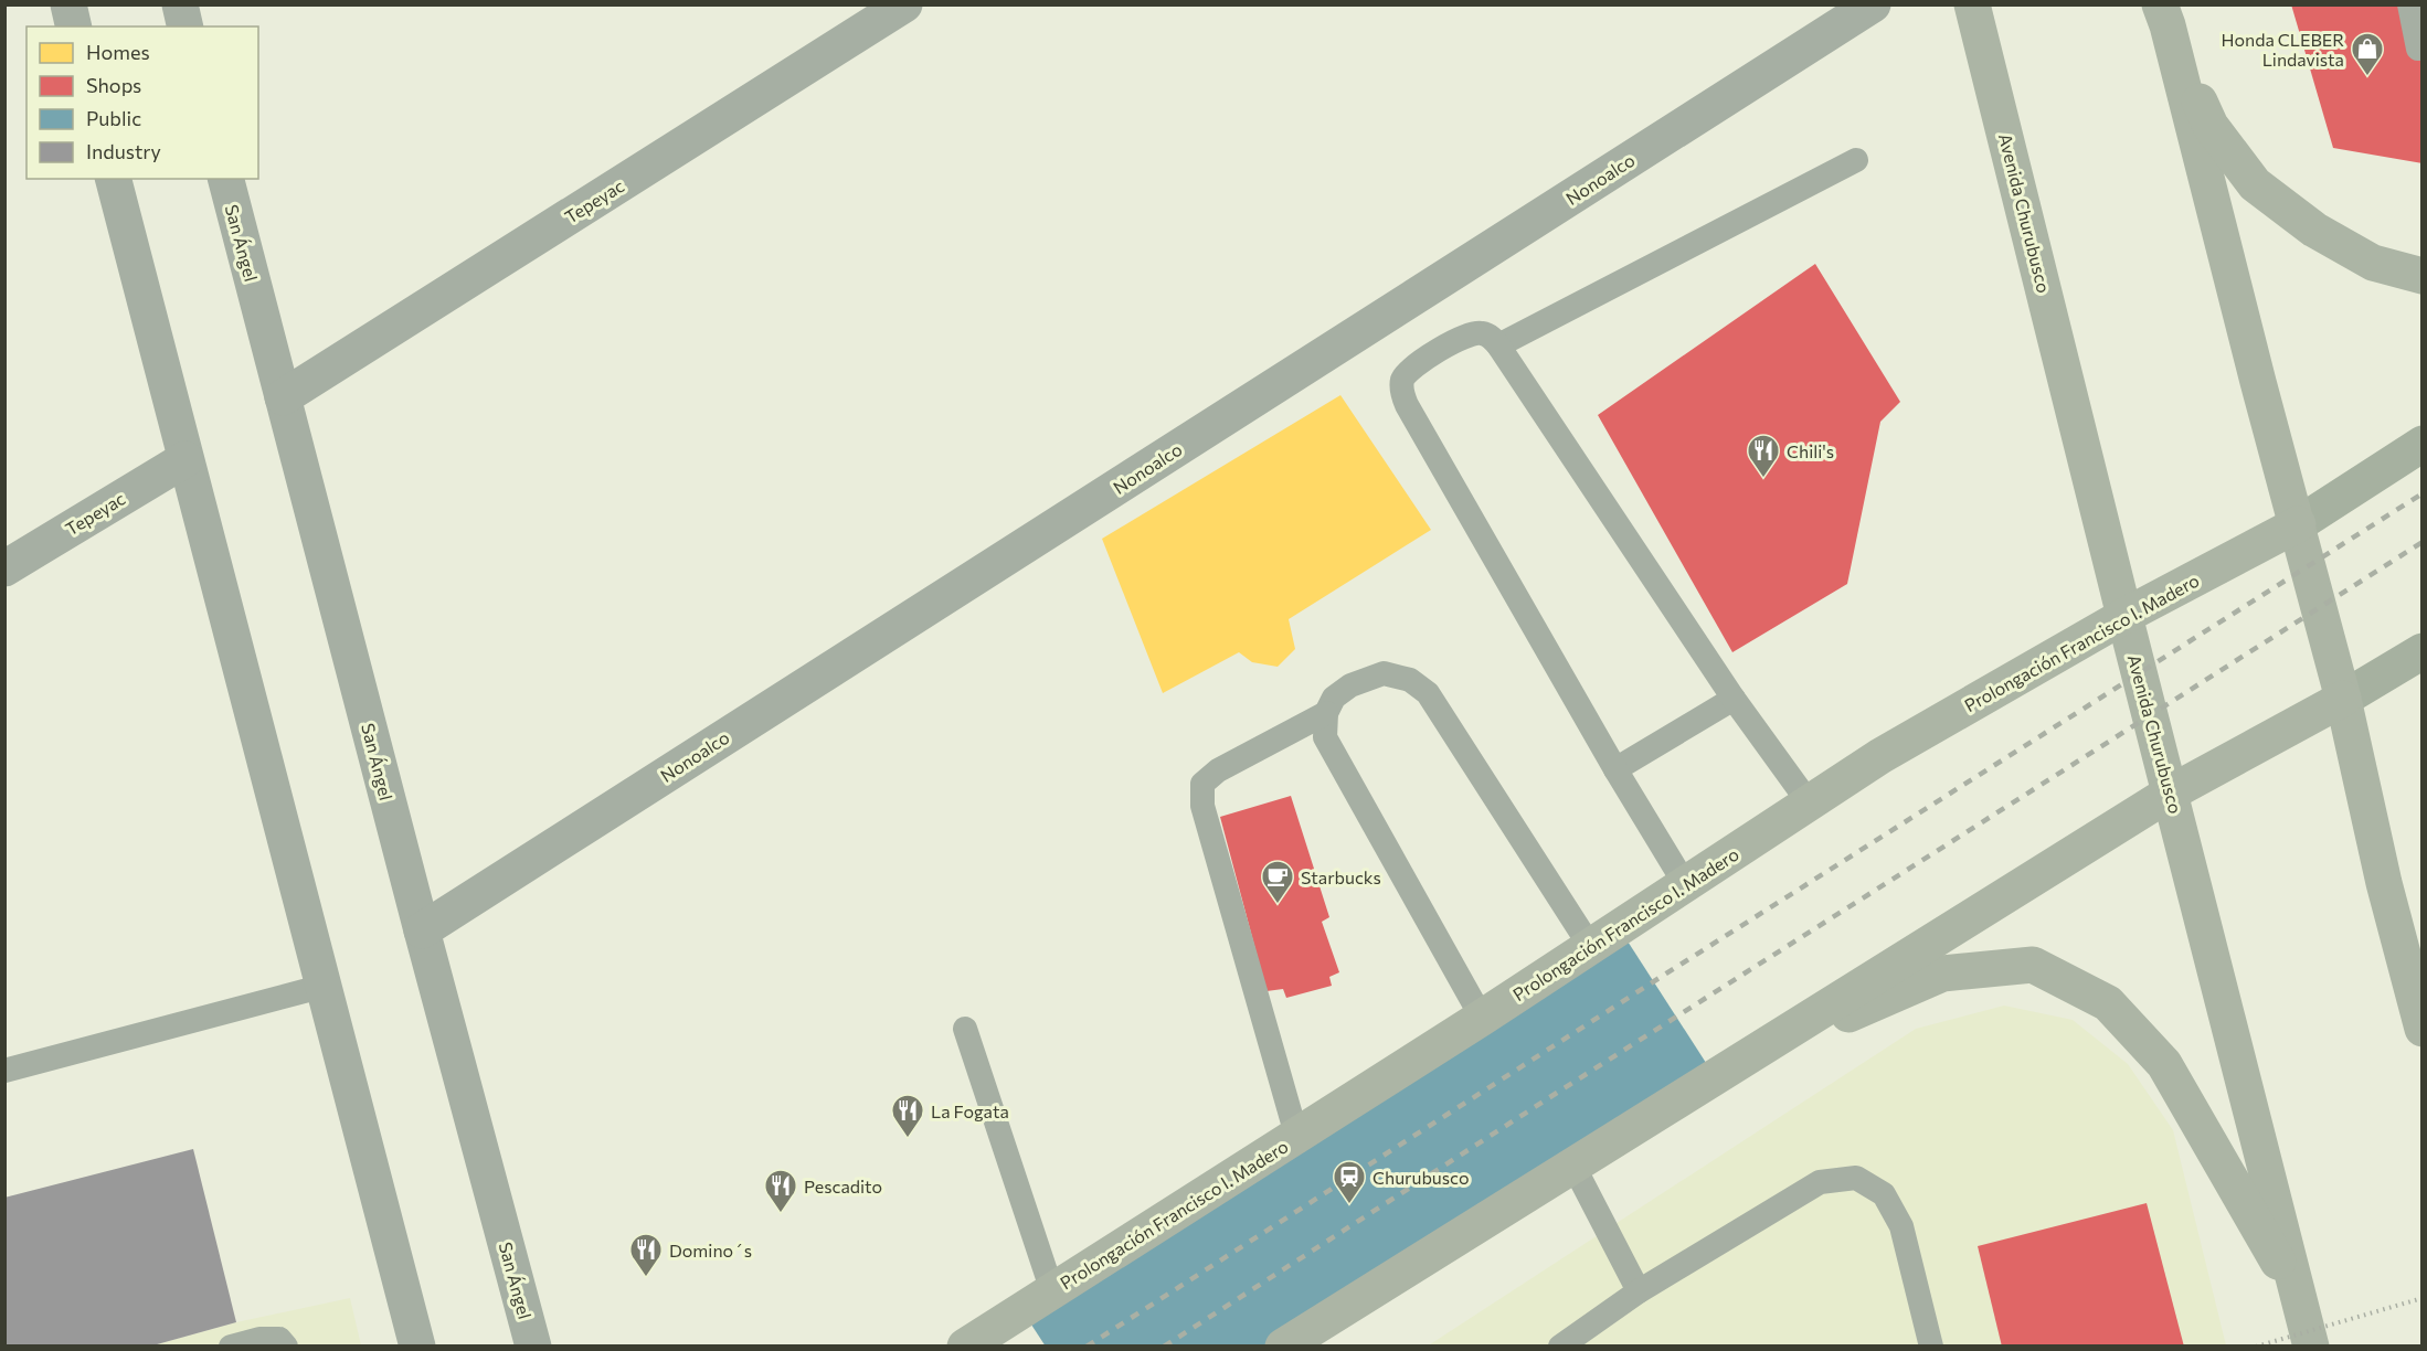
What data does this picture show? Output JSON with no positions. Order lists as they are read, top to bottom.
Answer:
{
  "streets": {
    "highway": ["Avenida Churubusco", "Prolongación Francisco I. Madero"],
    "street": ["Nonoalco", "Tepeyac", "San Ángel"]
  },
  "crossings": [
    ["Nonoalco", "San Ángel"],
    ["Tepeyac", "San Ángel"],
    ["Avenida Churubusco", "Prolongación Francisco I. Madero"]
  ],
  "places": {
    "shop": ["Honda CLEBER Lindavista"],
    "restaurant": [
      "Chili's",
      "La Fogata",
      "Pescadito",
      "Domino´s"
    ],
    "cafe": ["Starbucks"],
    "station": ["Churubusco"]
  },
  "legend": [
    "Homes",
    "Shops",
    "Public",
    "Industry"
  ]
}
